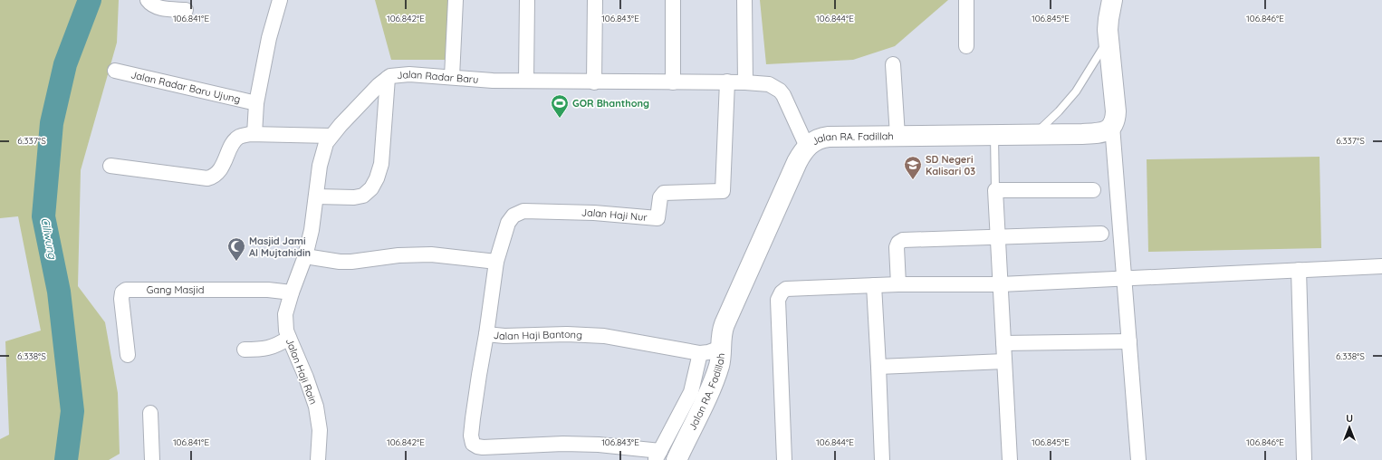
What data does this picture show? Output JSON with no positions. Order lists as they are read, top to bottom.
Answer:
{
  "streets": {
    "main road": ["Jalan RA. Fadillah"],
    "street": [
      "Jalan Radar Baru",
      "Jalan Radar Baru Ujung",
      "Jalan Haji Nur",
      "Gang Masjid",
      "Jalan Haji Bantong",
      "Jalan Haji Rain"
    ]
  },
  "crossings": [
    ["Jalan Radar Baru", "Jalan RA. Fadillah"],
    ["Jalan Radar Baru", "Jalan Haji Nur"],
    ["Jalan Radar Baru", "Jalan Haji Rain"],
    ["Jalan RA. Fadillah", "Jalan Haji Bantong"],
    ["Jalan Haji Nur", "Jalan Haji Bantong"],
    ["Gang Masjid", "Jalan Haji Rain"]
  ],
  "water": ["Ciliwung"],
  "places": {
    "sports": ["GOR Bhanthong"],
    "school or university": ["SD Negeri Kalisari 03"],
    "mosque": ["Masjid Jami Al Mujtahidin"]
  },
  "north": "top",
  "coordinates": [
    "106.841°E",
    "106.842°E",
    "106.843°E",
    "106.844°E",
    "106.845°E",
    "106.846°E",
    "6.337°S",
    "6.338°S"
  ]
}
